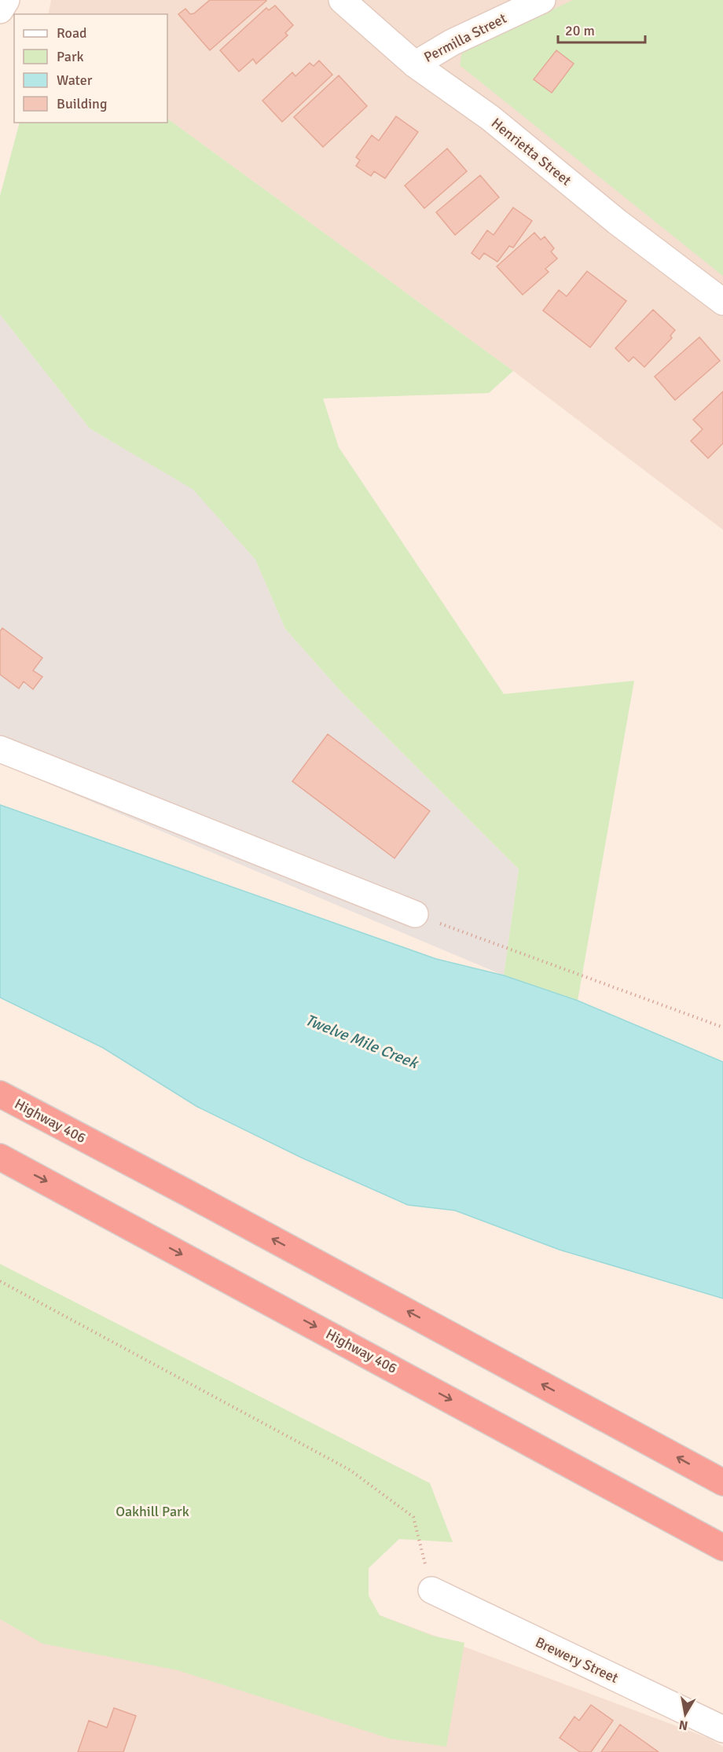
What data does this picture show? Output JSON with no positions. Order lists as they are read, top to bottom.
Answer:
{
  "streets": {
    "highway": ["Highway 406"],
    "street": ["Permilla Street", "Henrietta Street", "Brewery Street"]
  },
  "crossings": [
    ["Permilla Street", "Henrietta Street"]
  ],
  "water": ["Twelve Mile Creek"],
  "parks": ["Oakhill Park"],
  "legend": [
    "Road",
    "Park",
    "Water",
    "Building"
  ],
  "scale_bar": "20 m",
  "north": "bottom"
}
